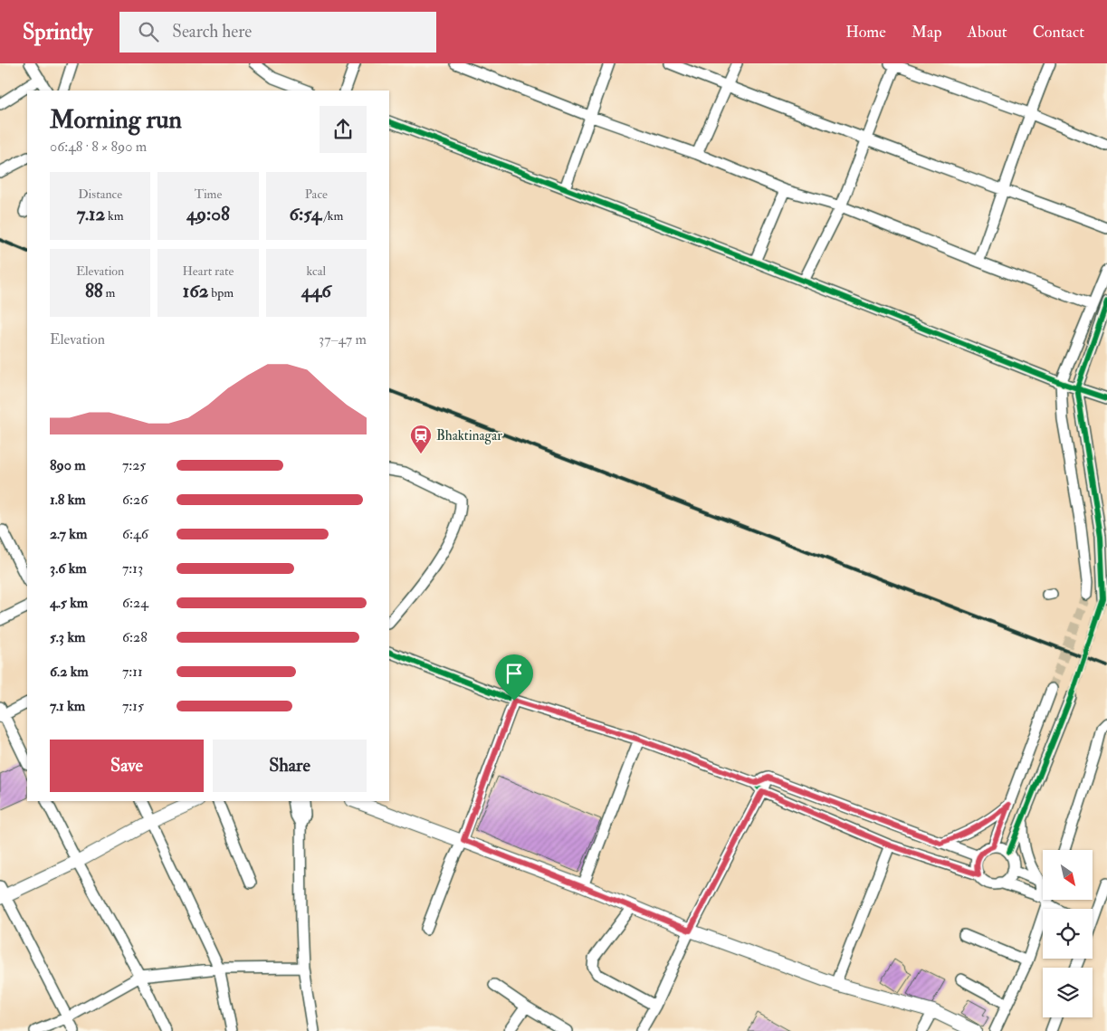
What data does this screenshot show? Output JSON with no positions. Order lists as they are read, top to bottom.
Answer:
{
  "places": {
    "station": ["Bhaktinagar"]
  },
  "north": "bottom right",
  "page": {
    "header": "Sprintly",
    "search": "Search here",
    "nav": [
      "Home",
      "Map",
      "About",
      "Contact"
    ],
    "heading": ["Morning run", "06:48 · 8 × 890 m"],
    "stats": [
      ["Distance", "7.12 km"],
      ["Time", "49:08"],
      ["Pace", "6:54 /km"],
      ["Elevation", "88 m"],
      ["Heart rate", "162 bpm"],
      ["kcal", "446"]
    ],
    "chart": ["Elevation", "37–47 m"],
    "list": [
      {
        "name": "890 m",
        "note": "7:25"
      },
      {
        "name": "1.8 km",
        "note": "6:26"
      },
      {
        "name": "2.7 km",
        "note": "6:46"
      },
      {
        "name": "3.6 km",
        "note": "7:13"
      },
      {
        "name": "4.5 km",
        "note": "6:24"
      },
      {
        "name": "5.3 km",
        "note": "6:28"
      },
      {
        "name": "6.2 km",
        "note": "7:11"
      },
      {
        "name": "7.1 km",
        "note": "7:15"
      }
    ],
    "buttons": ["Save", "Share"]
  }
}
